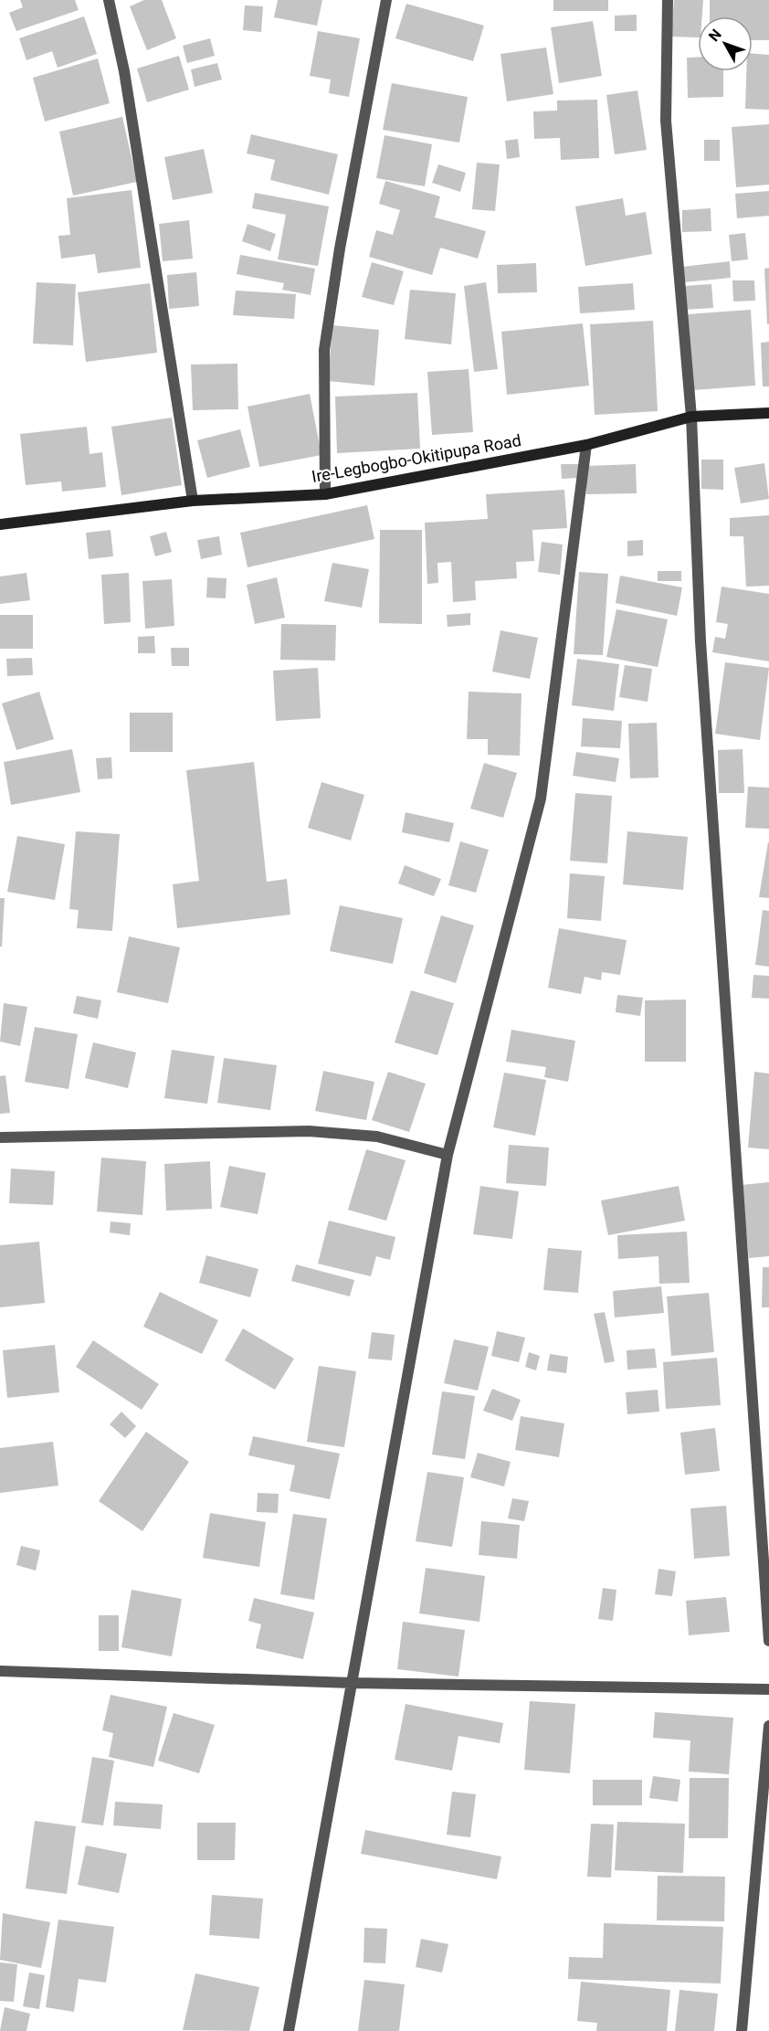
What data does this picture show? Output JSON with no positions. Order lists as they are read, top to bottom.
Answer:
{
  "streets": {
    "street": ["Ire-Legbogbo-Okitipupa Road"]
  },
  "north": "top left"
}
